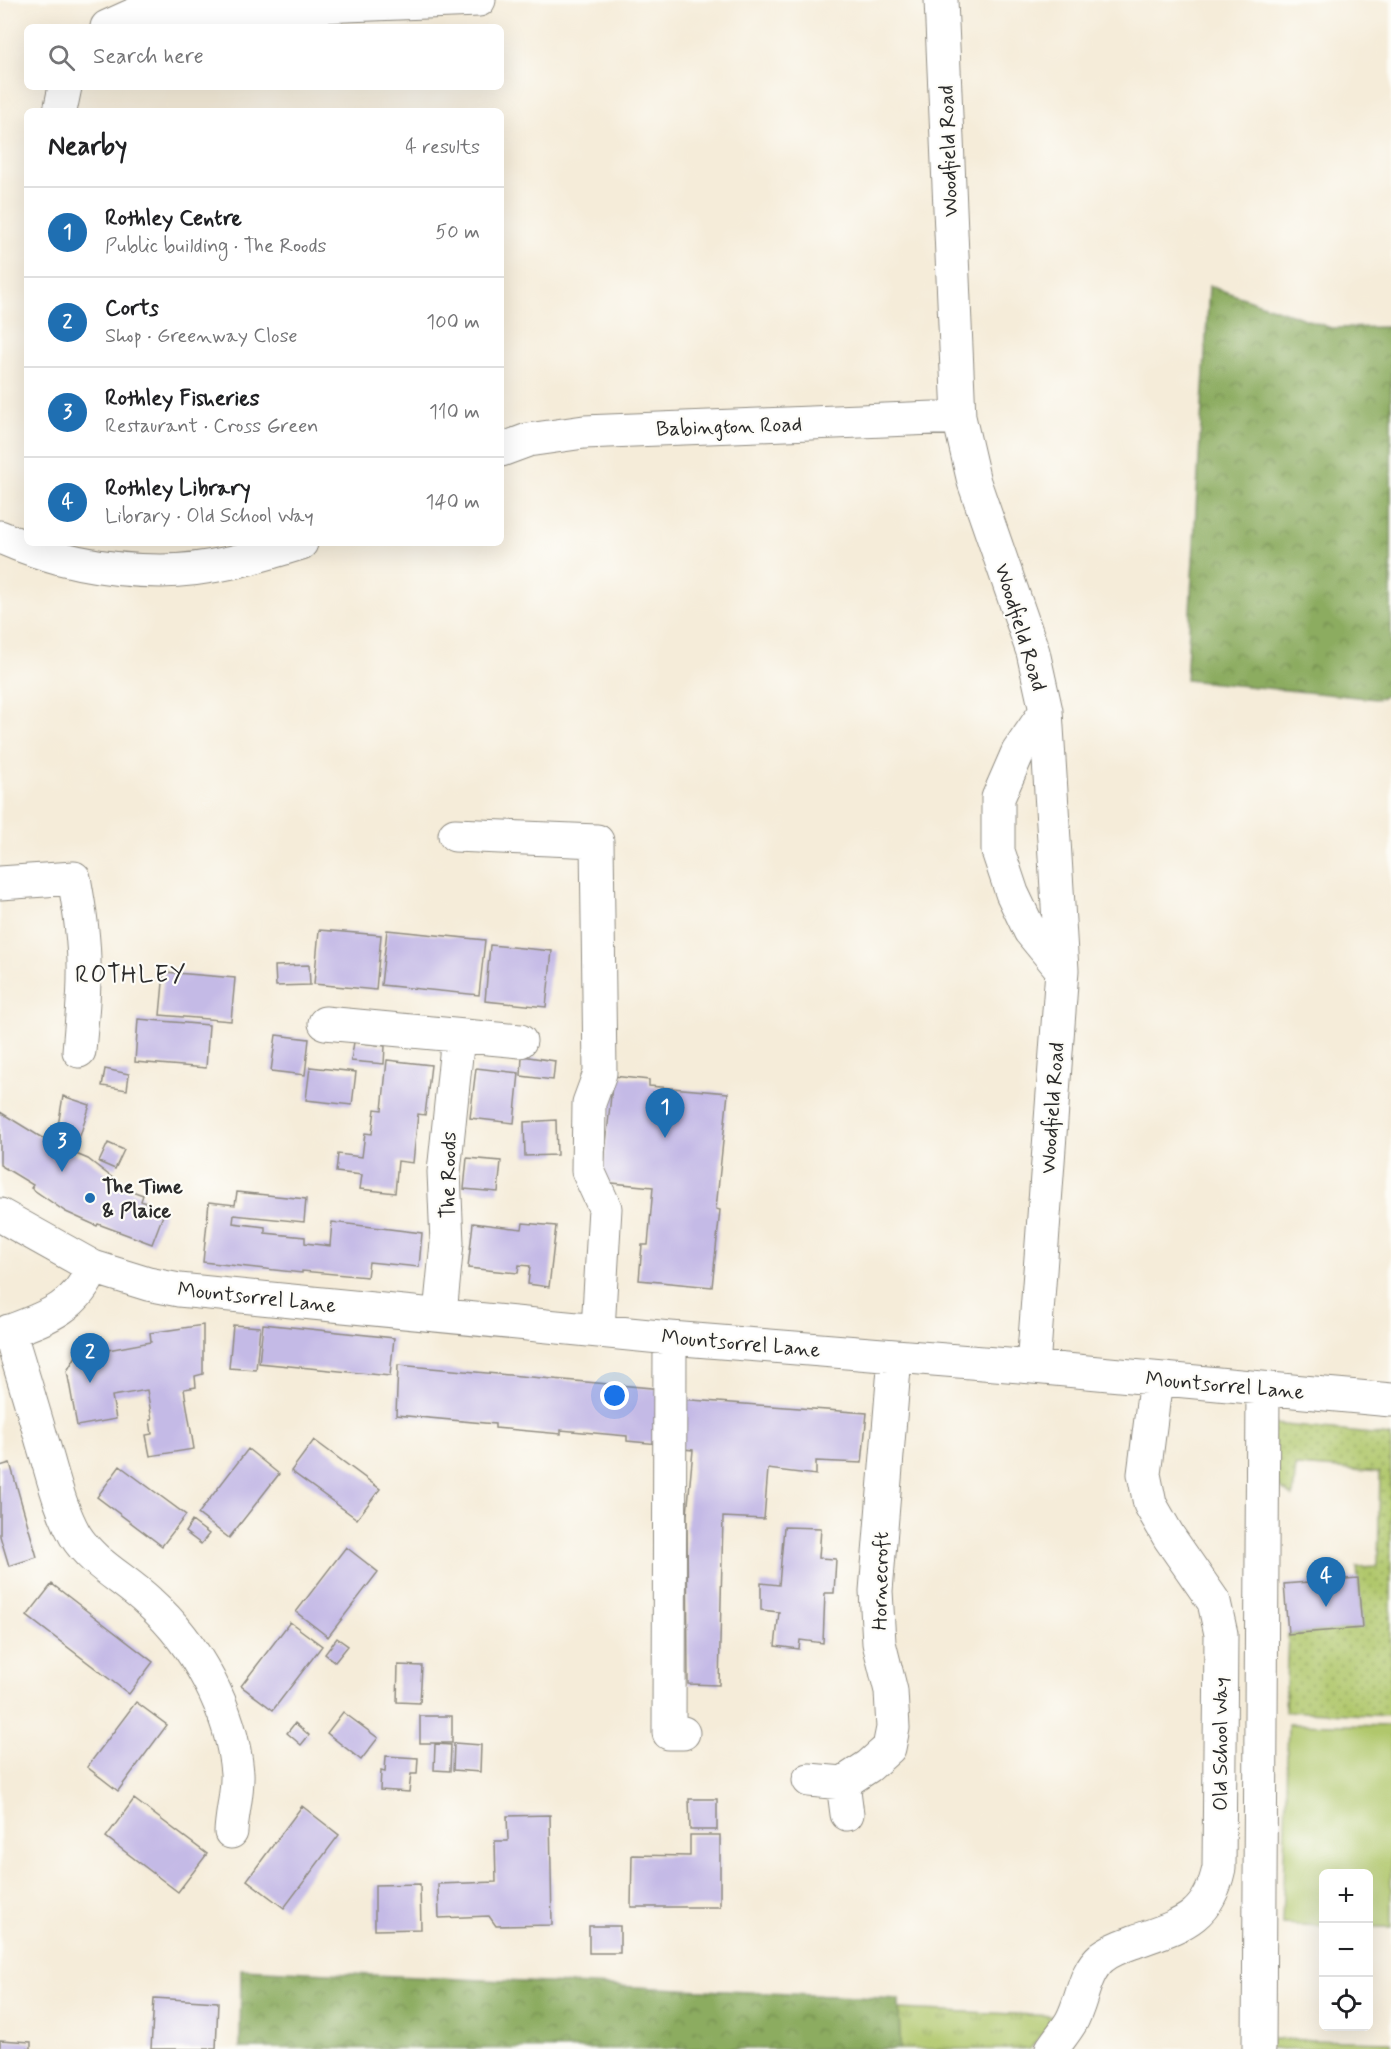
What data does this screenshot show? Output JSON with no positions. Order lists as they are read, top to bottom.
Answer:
{
  "streets": {
    "street": [
      "Woodfield Road",
      "Babington Road",
      "The Roods",
      "Mountsorrel Lane",
      "Hornecroft",
      "Old School Way"
    ]
  },
  "crossings": [
    ["Woodfield Road", "Babington Road"],
    ["Woodfield Road", "Mountsorrel Lane"],
    ["The Roods", "Mountsorrel Lane"],
    ["Mountsorrel Lane", "Hornecroft"],
    ["Mountsorrel Lane", "Old School Way"]
  ],
  "districts": ["ROTHLEY"],
  "places": ["The Time & Plaice"],
  "page": {
    "search": "Search here",
    "heading": ["Nearby", "4 results"],
    "list": [
      {
        "mark": "1",
        "name": "Rothley Centre",
        "note": "Public building · The Roods",
        "value": "50 m"
      },
      {
        "mark": "2",
        "name": "Corts",
        "note": "Shop · Greenway Close",
        "value": "100 m"
      },
      {
        "mark": "3",
        "name": "Rothley Fisheries",
        "note": "Restaurant · Cross Green",
        "value": "110 m"
      },
      {
        "mark": "4",
        "name": "Rothley Library",
        "note": "Library · Old School Way",
        "value": "140 m"
      }
    ],
    "pins": [
      "1",
      "3",
      "2",
      "4"
    ],
    "map_buttons": ["+", "−"]
  }
}
